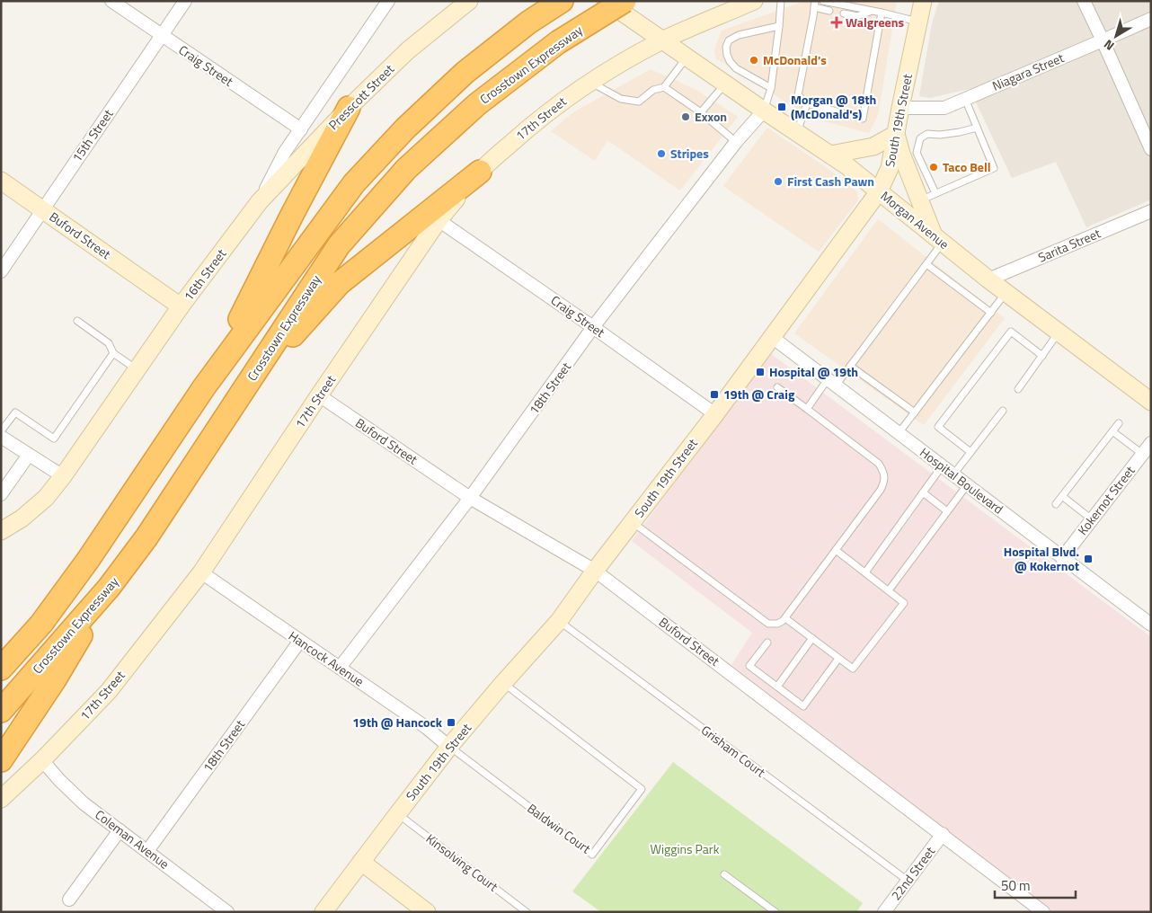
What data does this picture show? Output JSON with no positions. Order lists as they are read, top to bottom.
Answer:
{
  "streets": {
    "highway": ["Crosstown Expressway"],
    "main road": [
      "Presscott Street",
      "17th Street",
      "South 19th Street",
      "Morgan Avenue",
      "Buford Street",
      "16th Street"
    ],
    "street": [
      "Craig Street",
      "Niagara Street",
      "15th Street",
      "Sarita Street",
      "18th Street",
      "Hospital Boulevard",
      "Kokernot Street",
      "Hancock Avenue",
      "Coleman Avenue",
      "22nd Street"
    ],
    "lane": ["Grisham Court", "Baldwin Court", "Kinsolving Court"]
  },
  "crossings": [
    ["Craig Street", "17th Street"],
    ["Craig Street", "South 19th Street"],
    ["Craig Street", "15th Street"],
    ["Craig Street", "16th Street"],
    ["Craig Street", "18th Street"],
    ["Niagara Street", "South 19th Street"],
    ["Presscott Street", "16th Street"],
    ["17th Street", "Morgan Avenue"],
    ["17th Street", "Buford Street"],
    ["17th Street", "Hancock Avenue"],
    ["17th Street", "Coleman Avenue"],
    ["South 19th Street", "Morgan Avenue"],
    ["South 19th Street", "Buford Street"],
    ["South 19th Street", "Hospital Boulevard"],
    ["South 19th Street", "Hancock Avenue"],
    ["South 19th Street", "Grisham Court"],
    ["South 19th Street", "Baldwin Court"],
    ["South 19th Street", "Kinsolving Court"],
    ["15th Street", "Buford Street"],
    ["Morgan Avenue", "Sarita Street"],
    ["Morgan Avenue", "18th Street"],
    ["Buford Street", "16th Street"],
    ["Buford Street", "18th Street"],
    ["Buford Street", "22nd Street"],
    ["18th Street", "Hancock Avenue"],
    ["18th Street", "Coleman Avenue"],
    ["Hospital Boulevard", "Kokernot Street"],
    ["Hancock Avenue", "Baldwin Court"],
    ["Grisham Court", "22nd Street"]
  ],
  "parks": ["Wiggins Park"],
  "places": {
    "health": ["Walgreens"],
    "other": [
      "McDonald's",
      "Exxon",
      "Stripes",
      "Taco Bell",
      "First Cash Pawn"
    ],
    "transit": [
      "Morgan @ 18th (McDonald's)",
      "Hospital @ 19th",
      "19th @ Craig",
      "Hospital Blvd. @ Kokernot",
      "19th @ Hancock"
    ]
  },
  "scale_bar": "50 m",
  "north": "bottom left"
}
